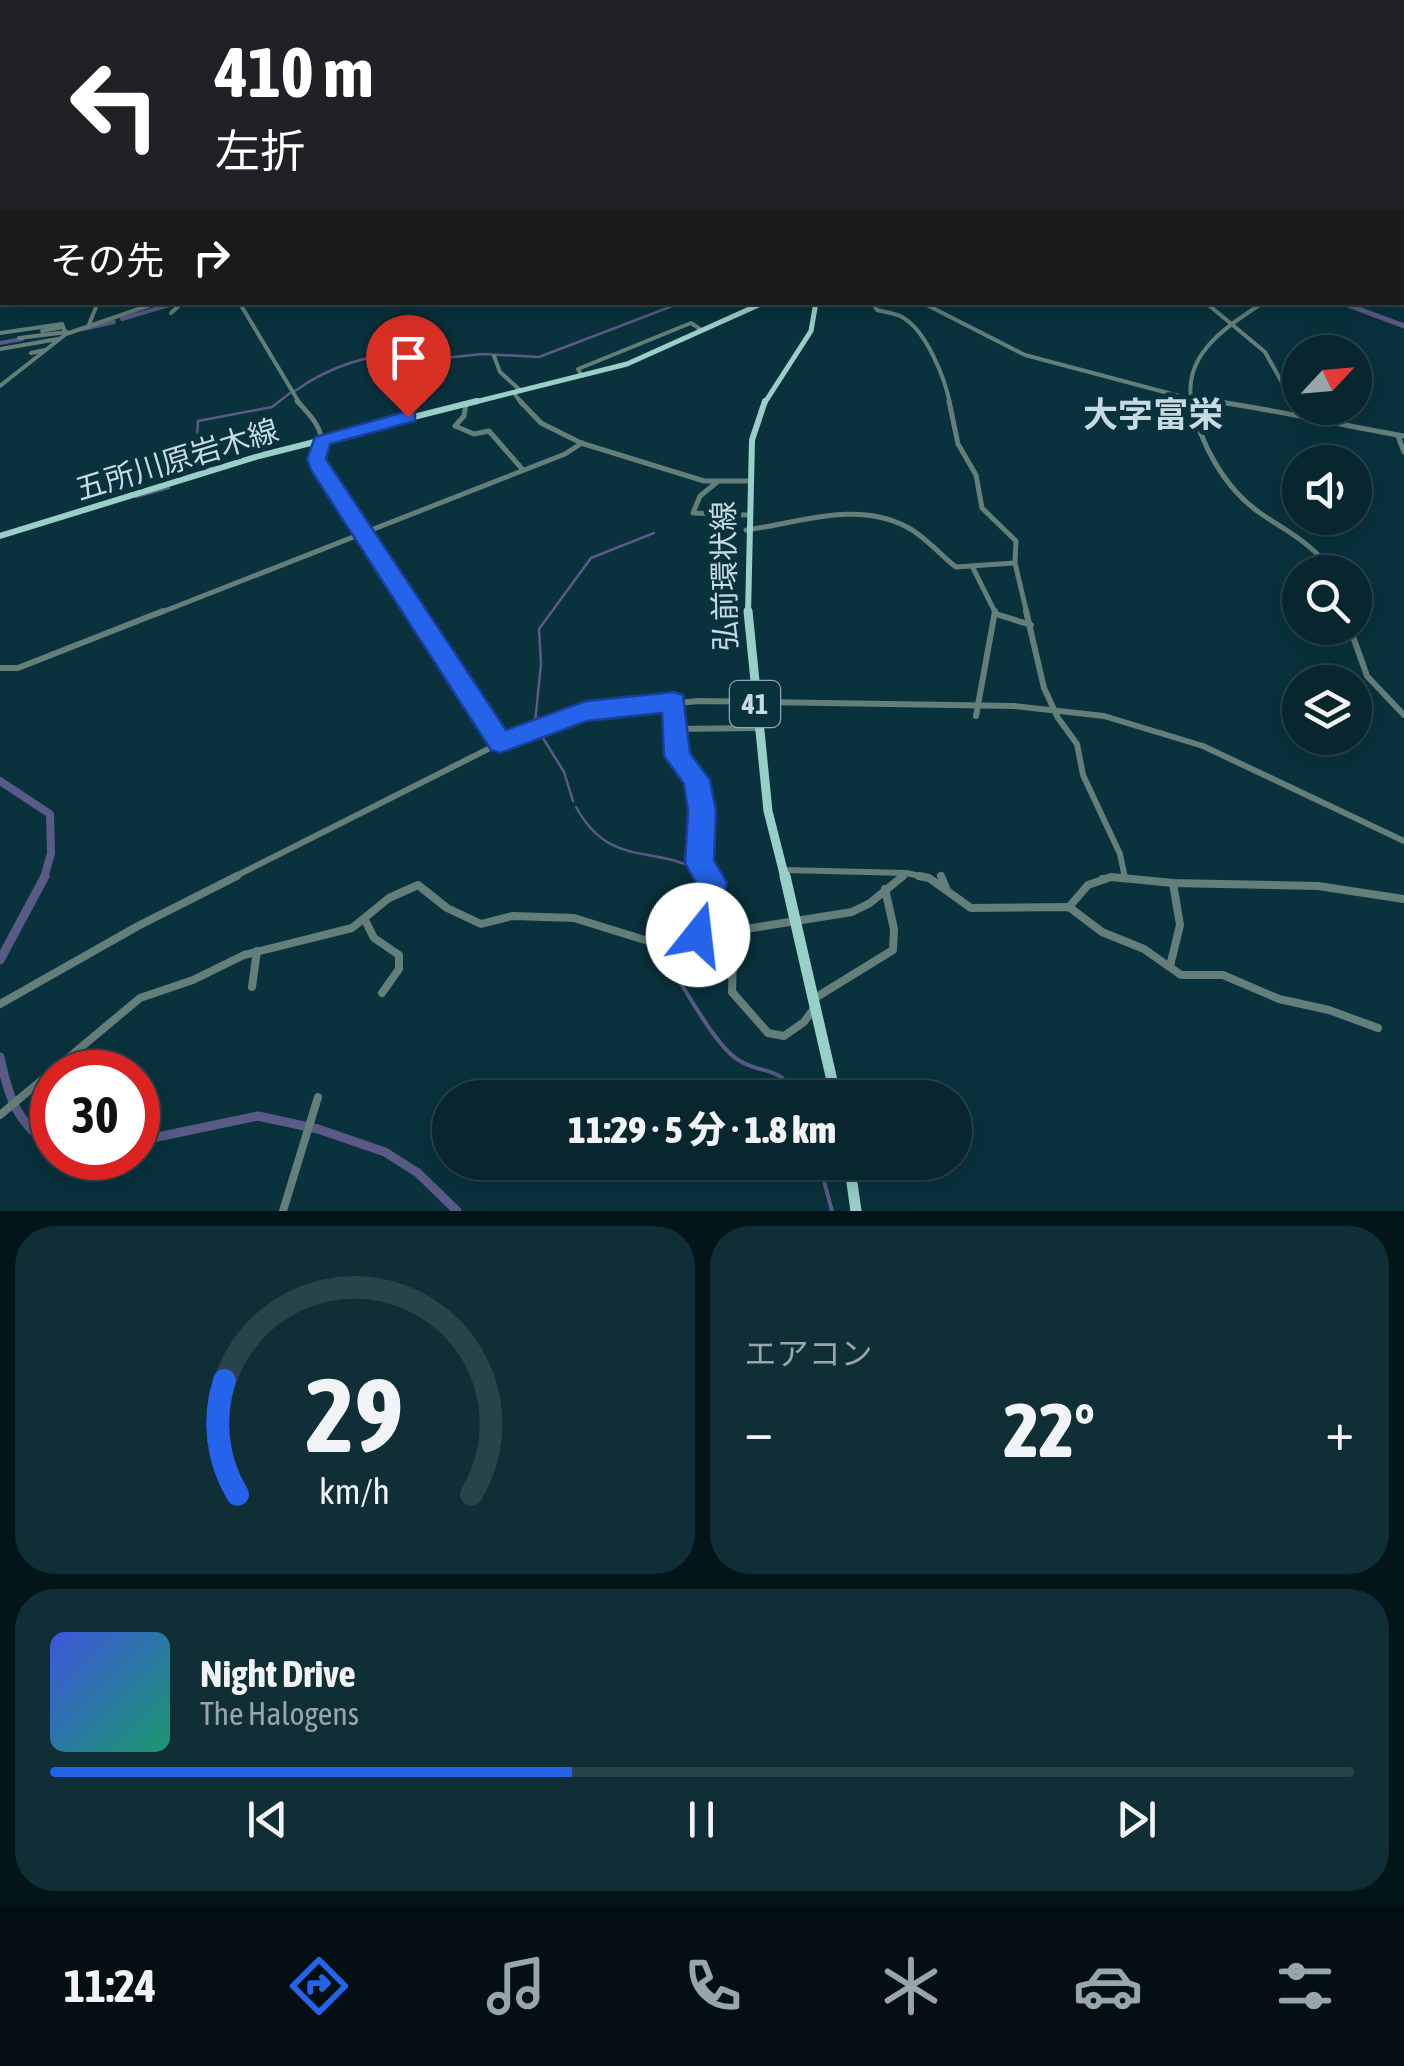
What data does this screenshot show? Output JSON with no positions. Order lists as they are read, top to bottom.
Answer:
{
  "streets": {
    "main road": ["五所川原岩木線", "弘前環状線", "41"]
  },
  "districts": ["大字富栄"],
  "north": "top right",
  "page": {
    "turn": ["410 m", "左折"],
    "then": "その先",
    "limit": "30",
    "trip": "11:29 · 5 分 · 1.8 km",
    "tile": "エアコン",
    "heat": ["−", "22°", "+"],
    "song": ["Night Drive", "The Halogens"],
    "tabs": "11:24",
    "gauge": ["29", "km/h"]
  }
}
